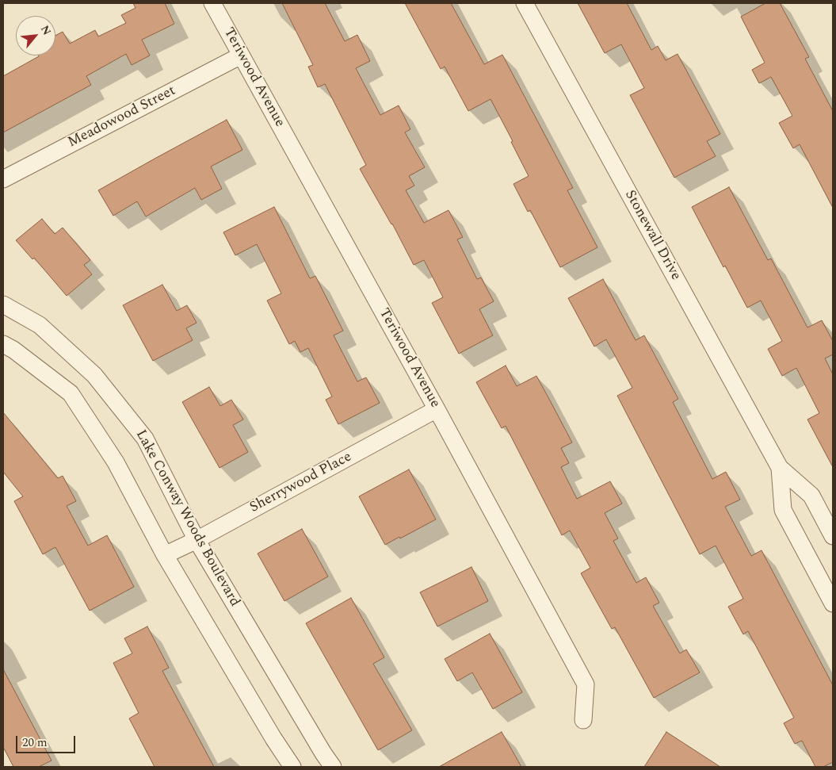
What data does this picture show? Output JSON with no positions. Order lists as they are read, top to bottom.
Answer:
{
  "streets": {
    "street": [
      "Teriwood Avenue",
      "Meadowood Street",
      "Stonewall Drive",
      "Sherrywood Place",
      "Lake Conway Woods Boulevard"
    ]
  },
  "crossings": [
    ["Teriwood Avenue", "Meadowood Street"],
    ["Teriwood Avenue", "Sherrywood Place"],
    ["Sherrywood Place", "Lake Conway Woods Boulevard"]
  ],
  "scale_bar": "20 m",
  "north": "top right"
}
